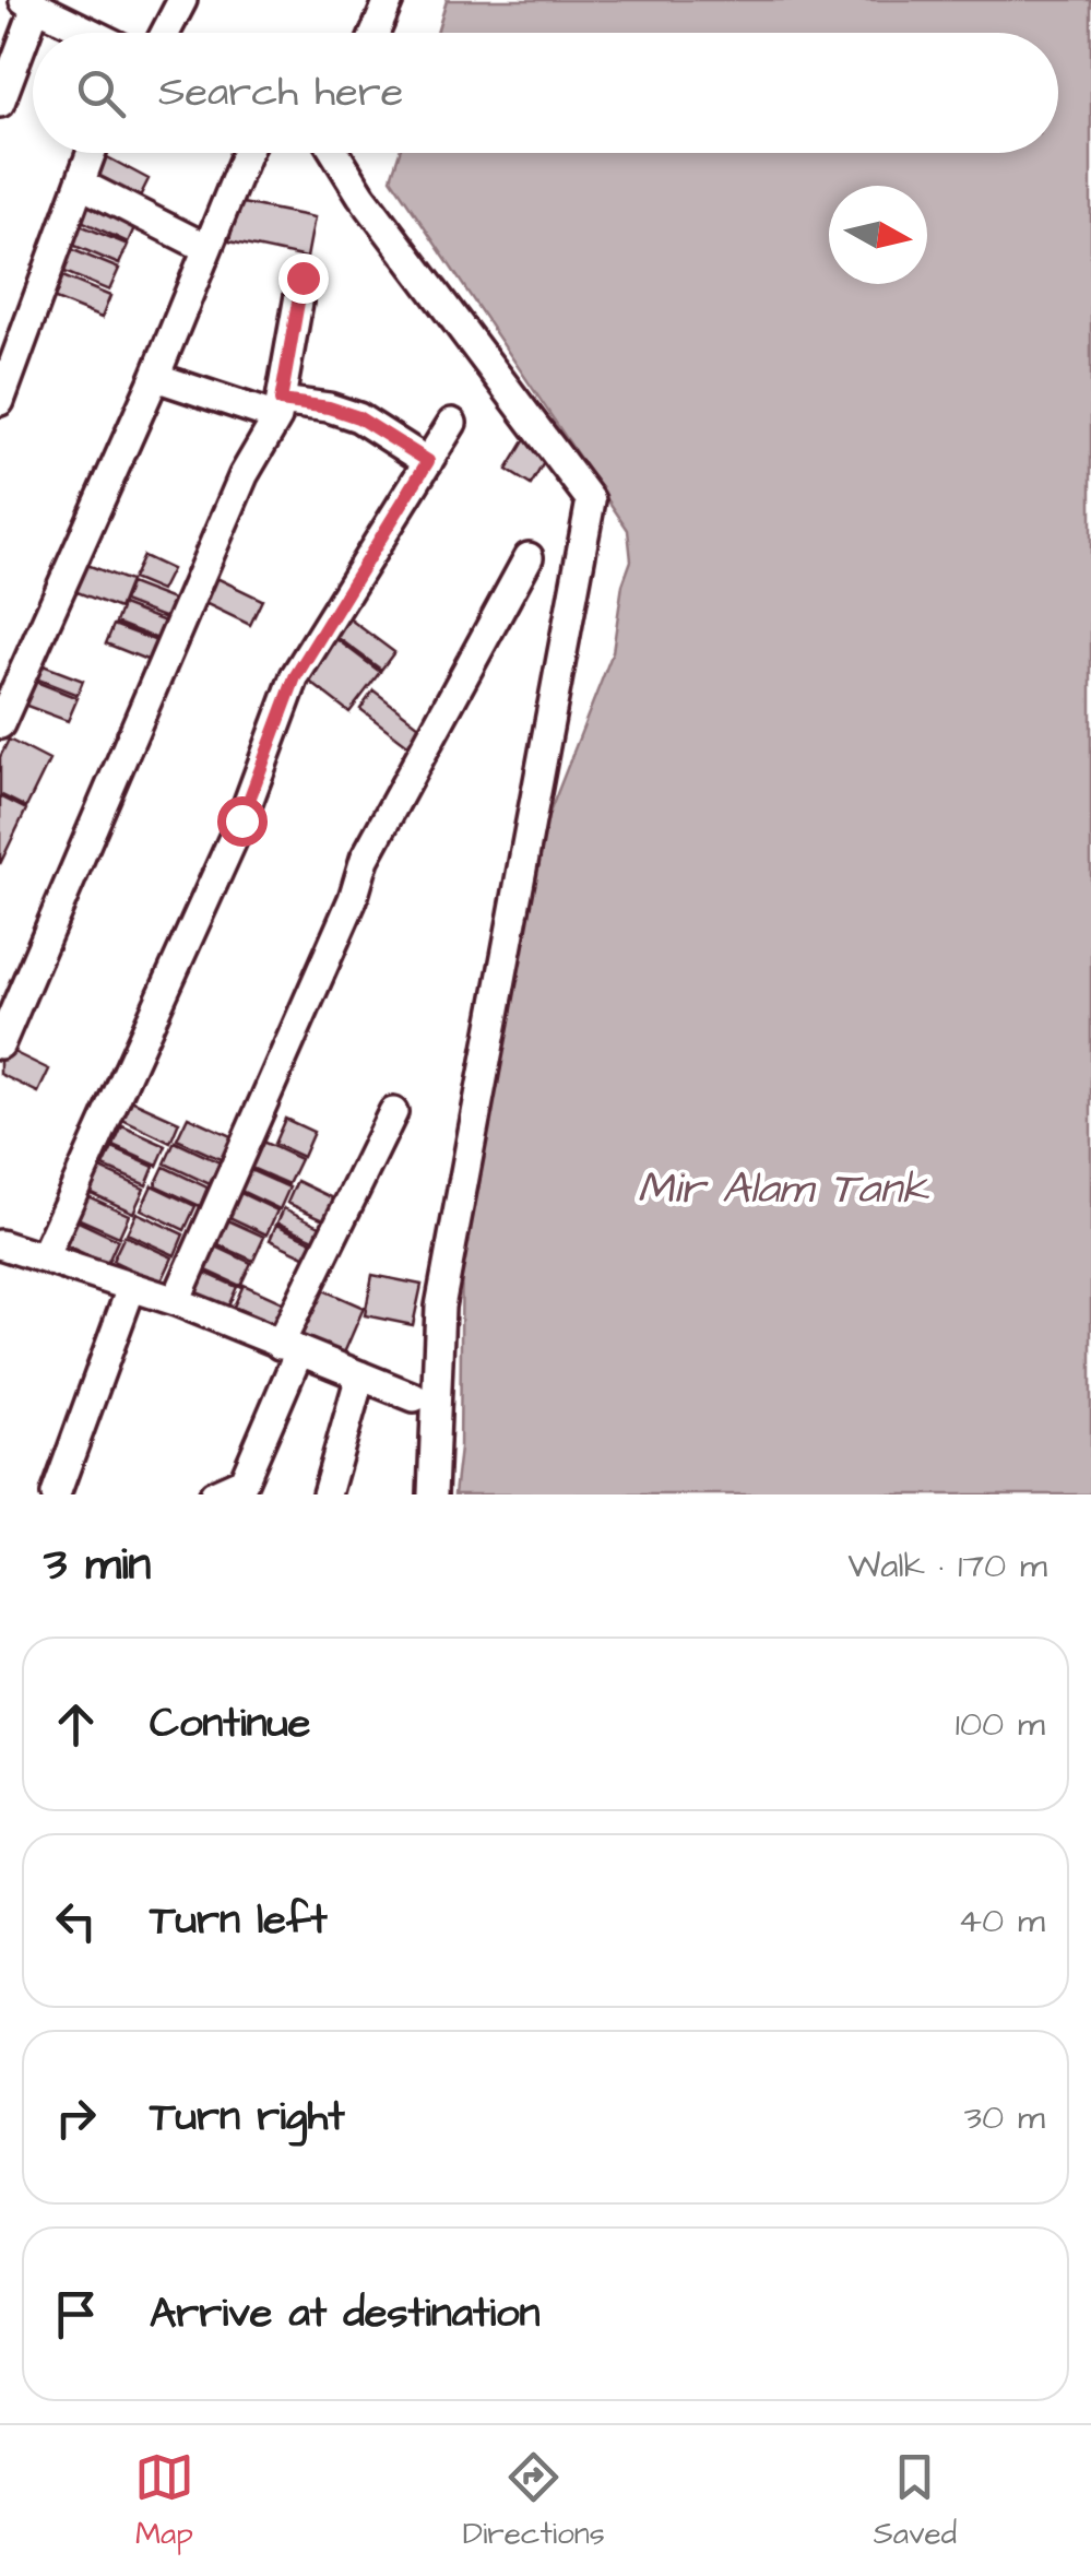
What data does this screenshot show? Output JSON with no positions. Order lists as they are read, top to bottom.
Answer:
{
  "water": ["Mir Alam Tank"],
  "north": "right",
  "page": {
    "search": "Search here",
    "heading": ["3 min", "Walk · 170 m"],
    "list": [
      ["Continue", "100 m"],
      ["Turn left", "40 m"],
      ["Turn right", "30 m"],
      "Arrive at destination"
    ],
    "nav": ["Map", "Directions", "Saved"]
  }
}
